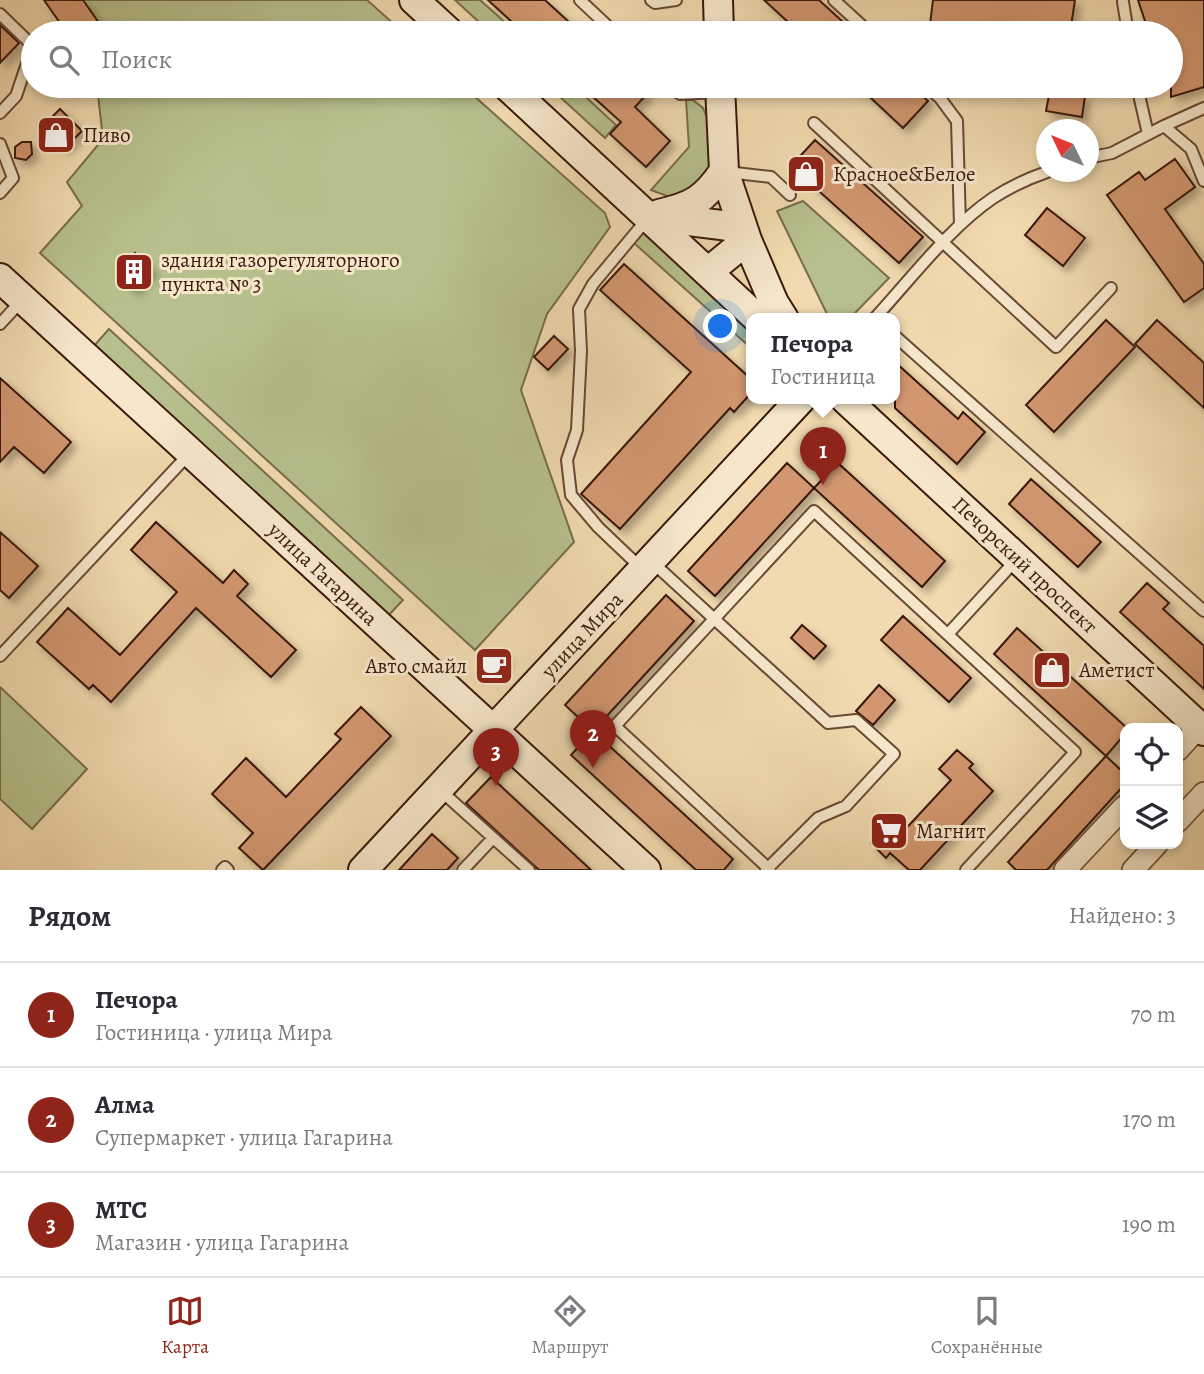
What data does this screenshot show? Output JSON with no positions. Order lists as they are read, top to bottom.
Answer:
{
  "streets": {
    "main road": ["Печорский проспект", "улица Гагарина", "улица Мира"]
  },
  "crossings": [
    ["улица Гагарина", "улица Мира"]
  ],
  "places": {
    "shop": ["Пиво", "Красное&Белое", "Аметист"],
    "building": ["здания газорегуляторного пункта № 3"],
    "cafe": ["Авто смайл"],
    "supermarket": ["Магнит"]
  },
  "north": "top left",
  "page": {
    "search": "Поиск",
    "popup": ["Печора", "Гостиница"],
    "pins": ["1", "2", "3"],
    "heading": ["Рядом", "Найдено: 3"],
    "list": [
      {
        "mark": "1",
        "name": "Печора",
        "note": "Гостиница · улица Мира",
        "value": "70 m"
      },
      {
        "mark": "2",
        "name": "Алма",
        "note": "Супермаркет · улица Гагарина",
        "value": "170 m"
      },
      {
        "mark": "3",
        "name": "МТС",
        "note": "Магазин · улица Гагарина",
        "value": "190 m"
      }
    ],
    "nav": ["Карта", "Маршрут", "Сохранённые"]
  }
}
